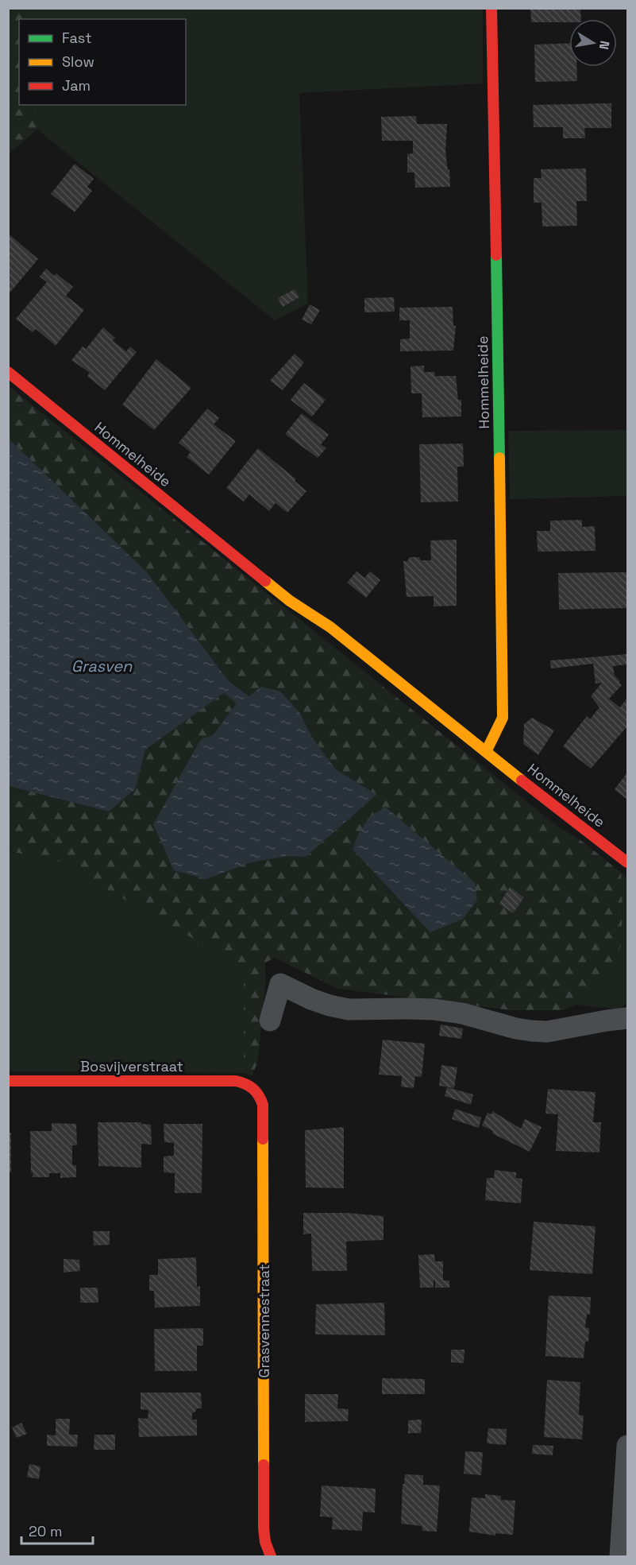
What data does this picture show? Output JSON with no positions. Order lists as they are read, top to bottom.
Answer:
{
  "streets": {
    "street": ["Hommelheide", "Bosvijverstraat", "Grasvennestraat"]
  },
  "crossings": [
    ["Bosvijverstraat", "Grasvennestraat"]
  ],
  "water": ["Grasven"],
  "legend": ["Fast", "Slow", "Jam"],
  "scale_bar": "20 m",
  "north": "right"
}
